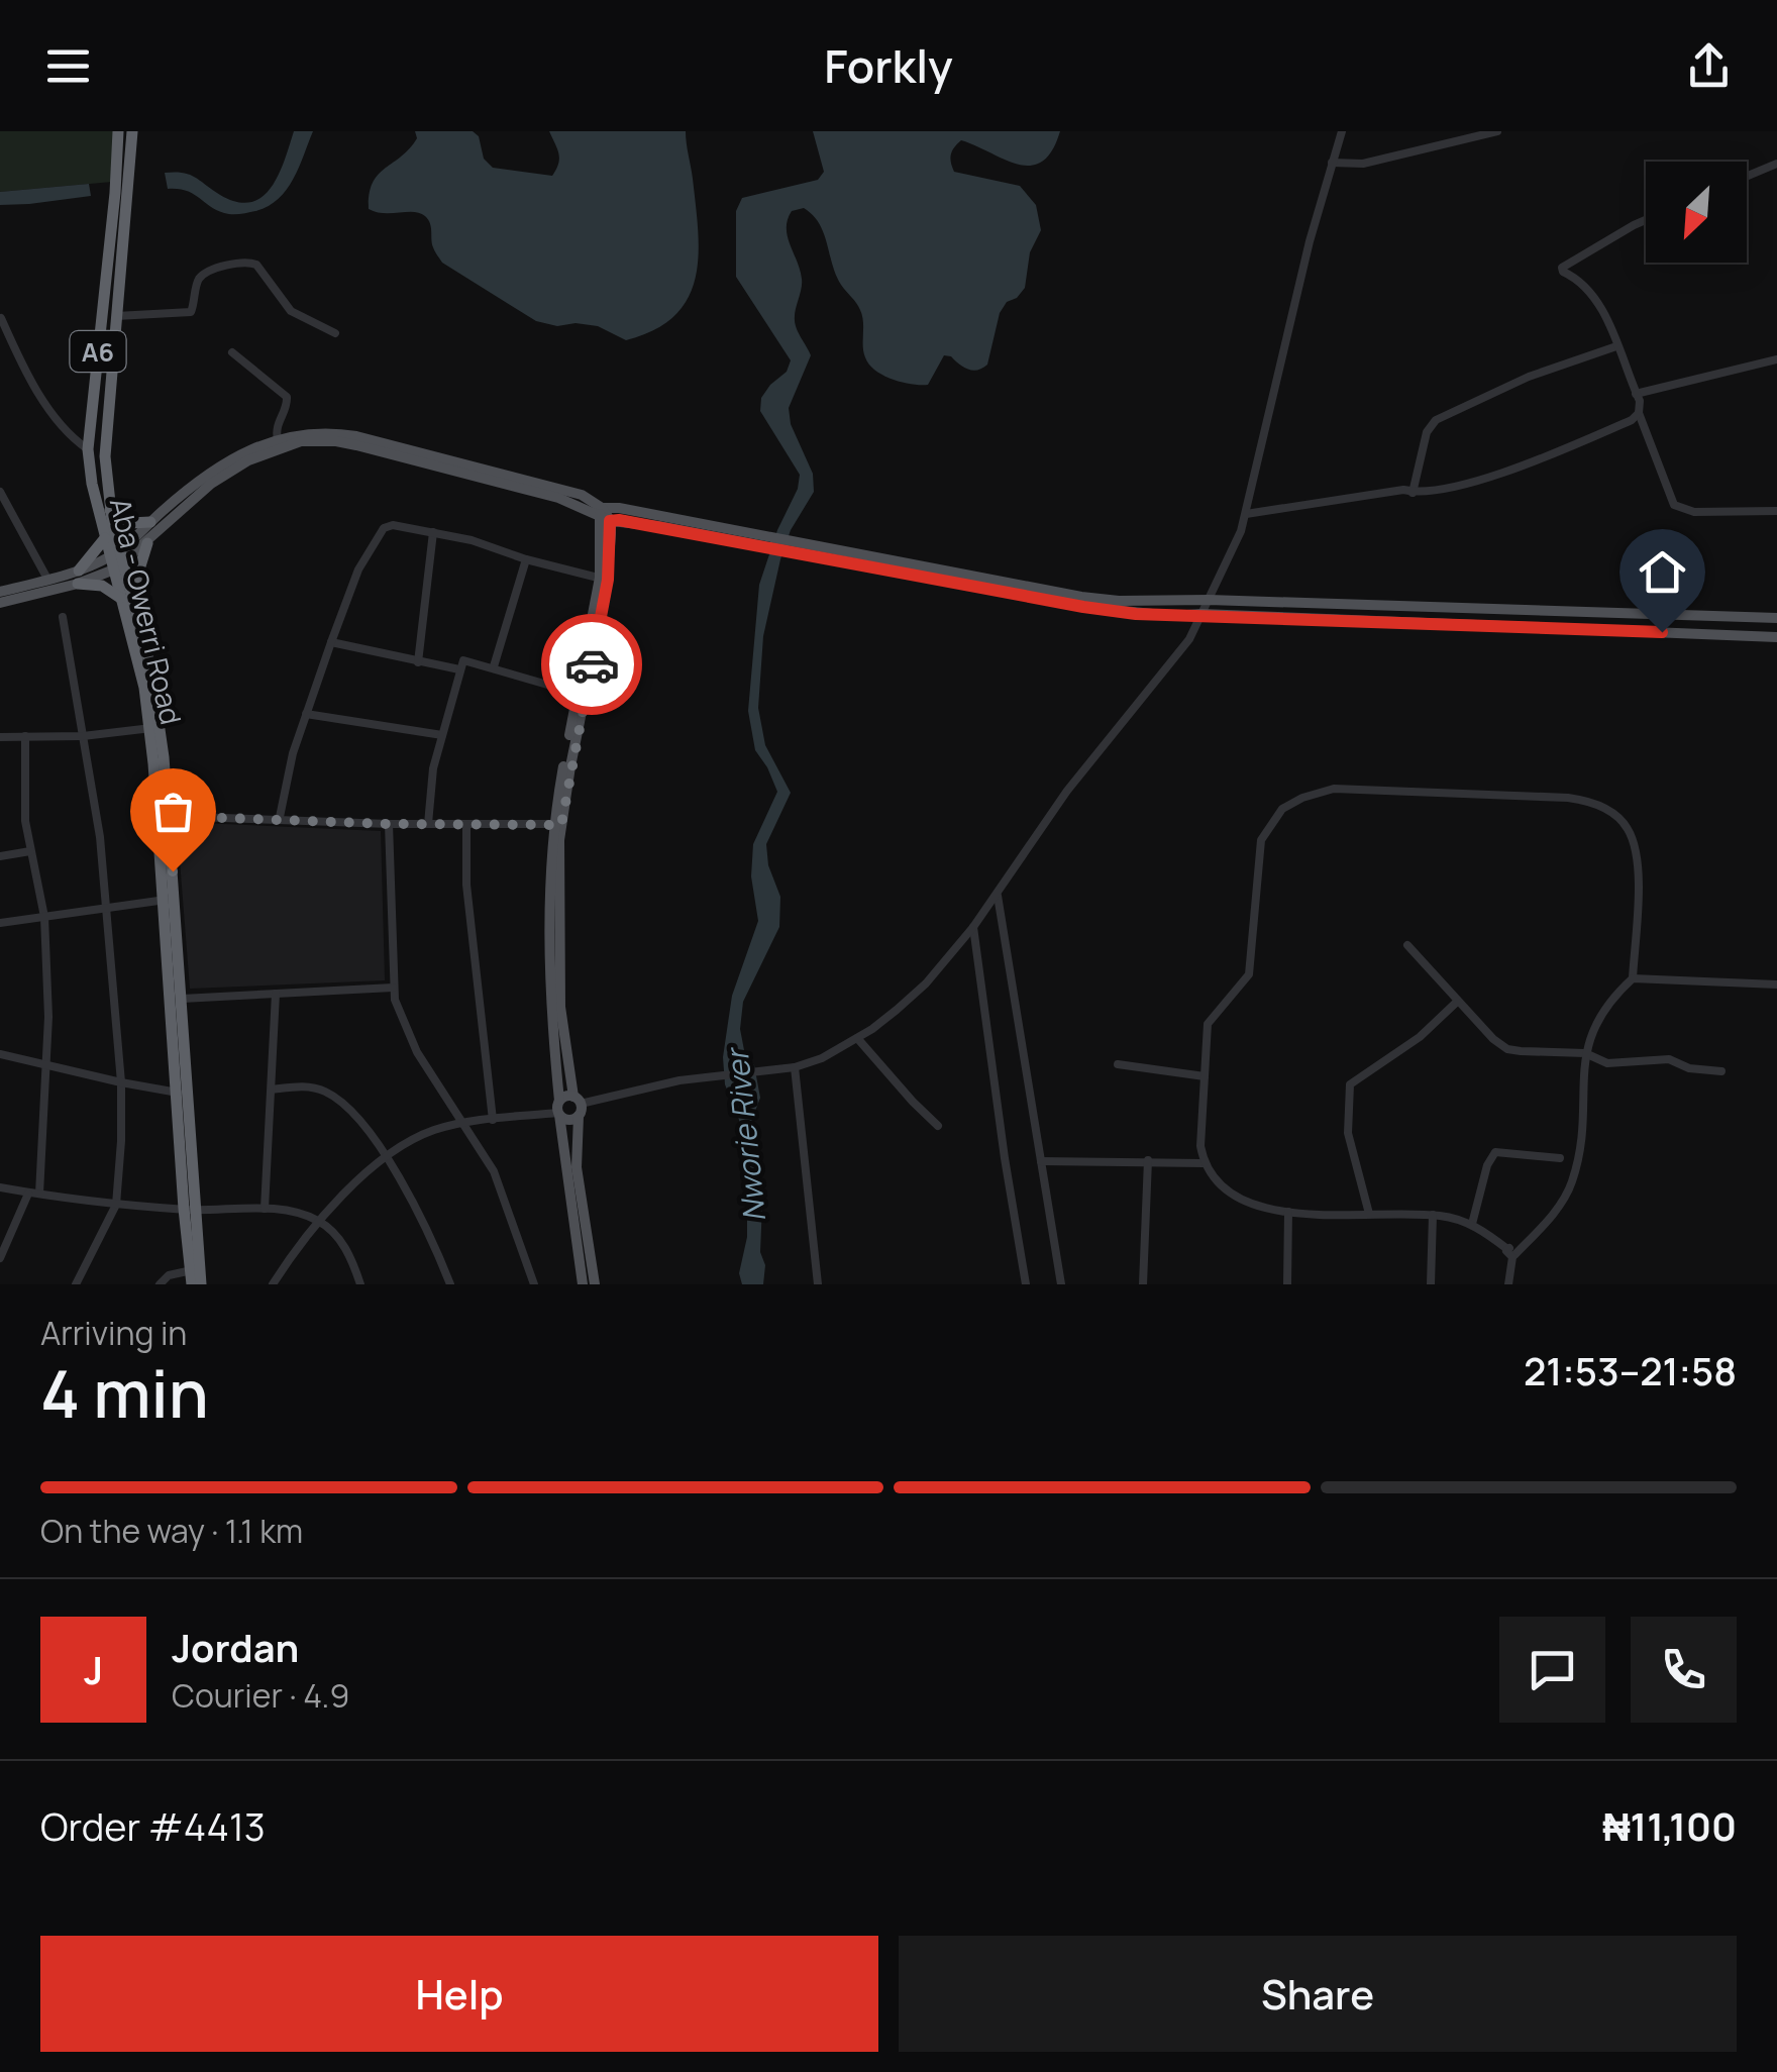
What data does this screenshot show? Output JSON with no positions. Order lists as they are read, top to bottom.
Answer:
{
  "streets": {
    "highway": ["A6", "Aba - Owerri Road"]
  },
  "water": ["Nworie River"],
  "north": "bottom left",
  "page": {
    "header": "Forkly",
    "heading": ["4 min", "Arriving in", "21:53–21:58"],
    "panel": [
      "Jordan",
      "Courier · 4.9",
      "Order #4413",
      "₦11,100"
    ],
    "bar": "On the way · 1.1 km",
    "round": "J",
    "buttons": ["Help", "Share"]
  }
}
